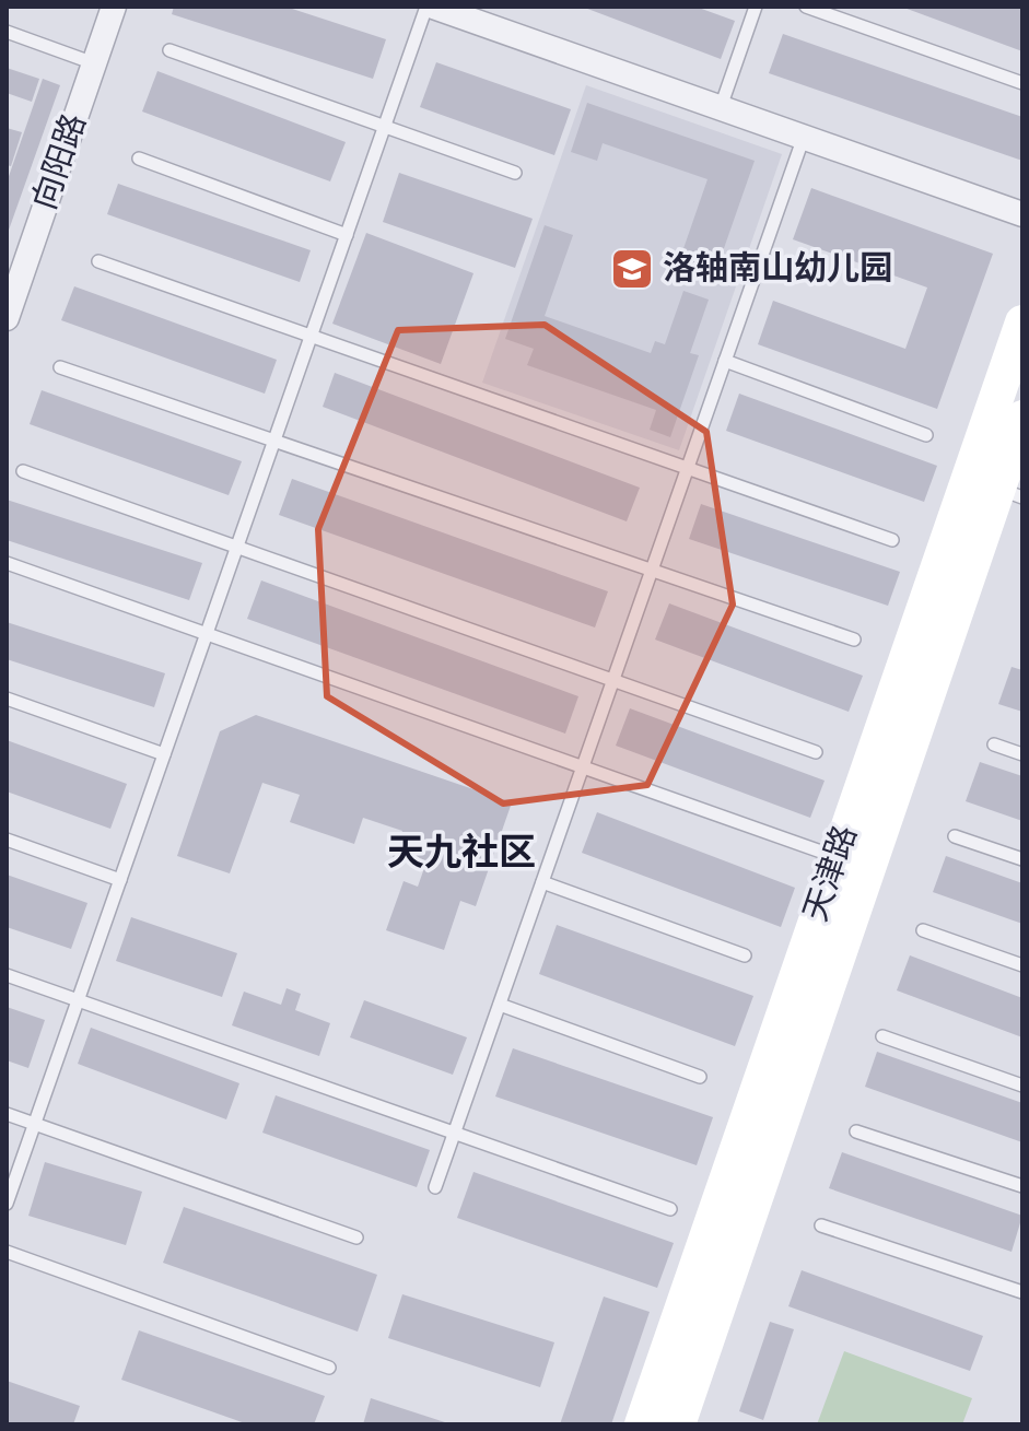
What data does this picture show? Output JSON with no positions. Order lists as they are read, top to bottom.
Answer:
{
  "streets": {
    "main road": ["天津路"],
    "street": ["向阳路"]
  },
  "districts": ["天九社区"],
  "places": {
    "school or university": ["洛轴南山幼儿园"]
  }
}
